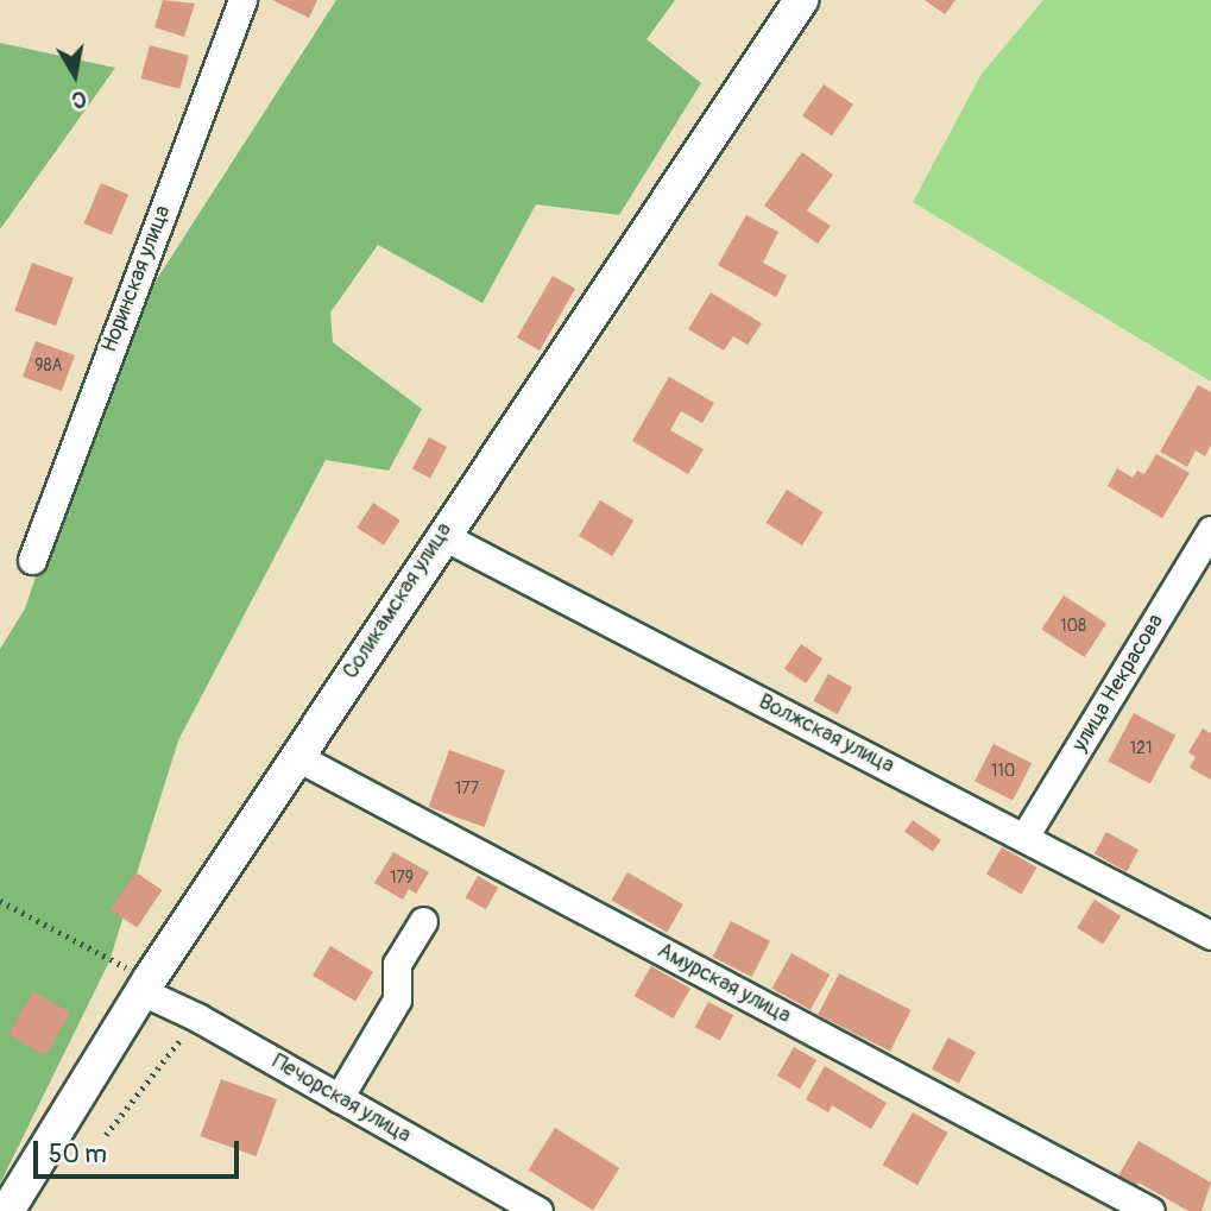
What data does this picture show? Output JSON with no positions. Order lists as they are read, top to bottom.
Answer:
{
  "streets": {
    "main road": ["Соликамская улица"],
    "street": [
      "Норинская улица",
      "улица Некрасова",
      "Волжская улица",
      "Амурская улица",
      "Печорская улица"
    ]
  },
  "crossings": [
    ["Соликамская улица", "Волжская улица"],
    ["Соликамская улица", "Амурская улица"],
    ["Соликамская улица", "Печорская улица"],
    ["улица Некрасова", "Волжская улица"]
  ],
  "house_numbers": [
    "98А",
    "108",
    "121",
    "110",
    "177",
    "179"
  ],
  "scale_bar": "50 m",
  "north": "bottom"
}
